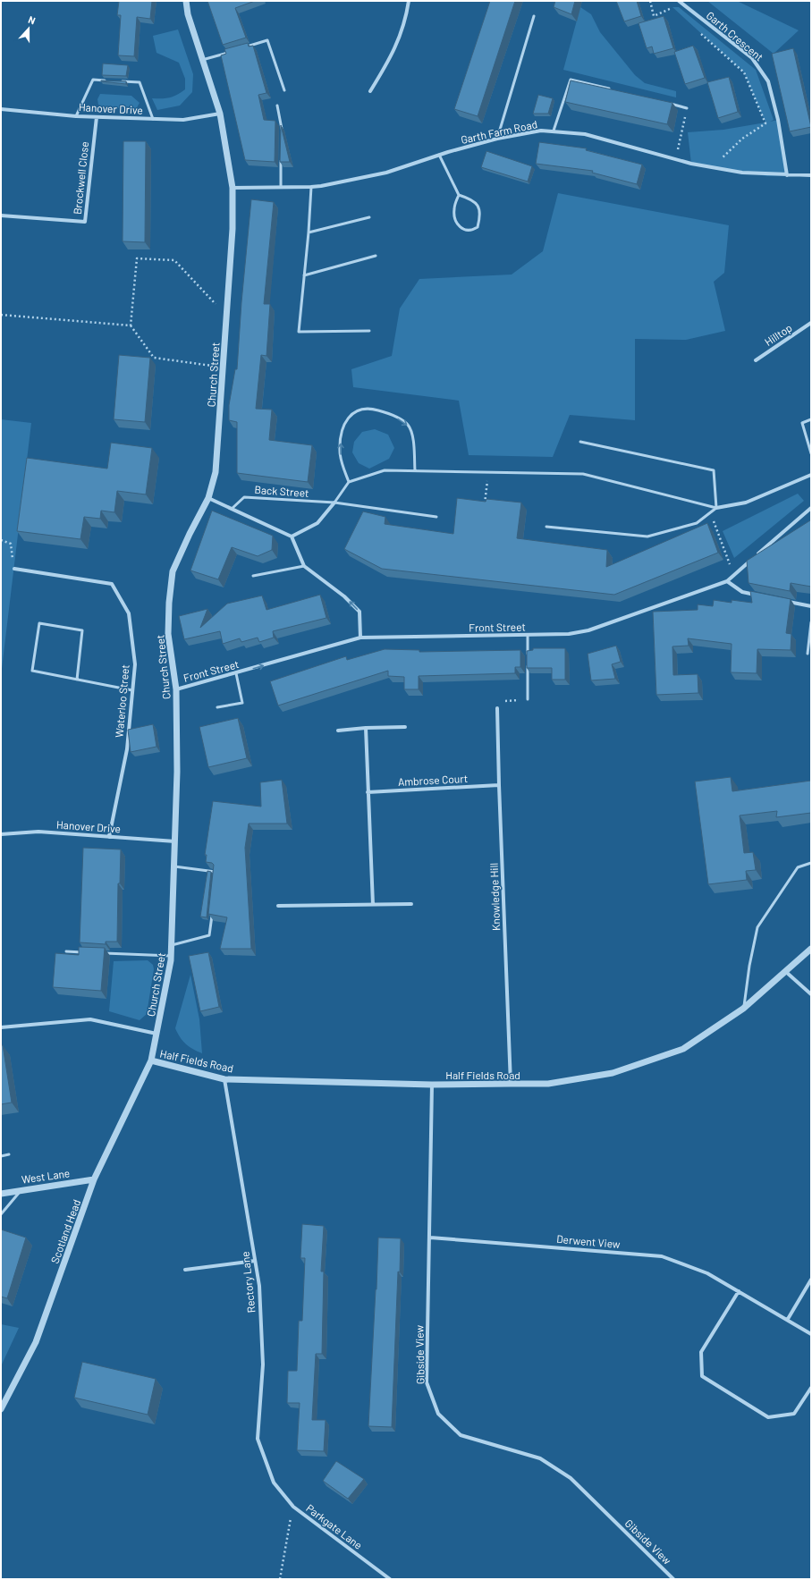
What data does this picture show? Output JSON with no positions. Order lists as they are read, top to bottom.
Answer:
{
  "streets": {
    "street": [
      "Garth Crescent",
      "Hanover Drive",
      "Garth Farm Road",
      "Brockwell Close",
      "Hilltop",
      "Church Street",
      "Front Street",
      "Waterloo Street",
      "Ambrose Court",
      "Knowledge Hill",
      "Half Fields Road",
      "West Lane",
      "Scotland Head",
      "Derwent View",
      "Rectory Lane",
      "Gibside View",
      "Parkgate Lane"
    ],
    "lane": ["Back Street"]
  },
  "crossings": [
    ["Garth Crescent", "Garth Farm Road"],
    ["Hanover Drive", "Brockwell Close"],
    ["Hanover Drive", "Church Street"],
    ["Hanover Drive", "Waterloo Street"],
    ["Garth Farm Road", "Church Street"],
    ["Church Street", "Front Street"],
    ["Church Street", "Half Fields Road"],
    ["Church Street", "Scotland Head"],
    ["Ambrose Court", "Knowledge Hill"],
    ["Knowledge Hill", "Half Fields Road"],
    ["Half Fields Road", "Scotland Head"],
    ["Half Fields Road", "Rectory Lane"],
    ["Half Fields Road", "Gibside View"],
    ["West Lane", "Scotland Head"],
    ["Derwent View", "Gibside View"],
    ["Rectory Lane", "Parkgate Lane"]
  ],
  "north": "top"
}
